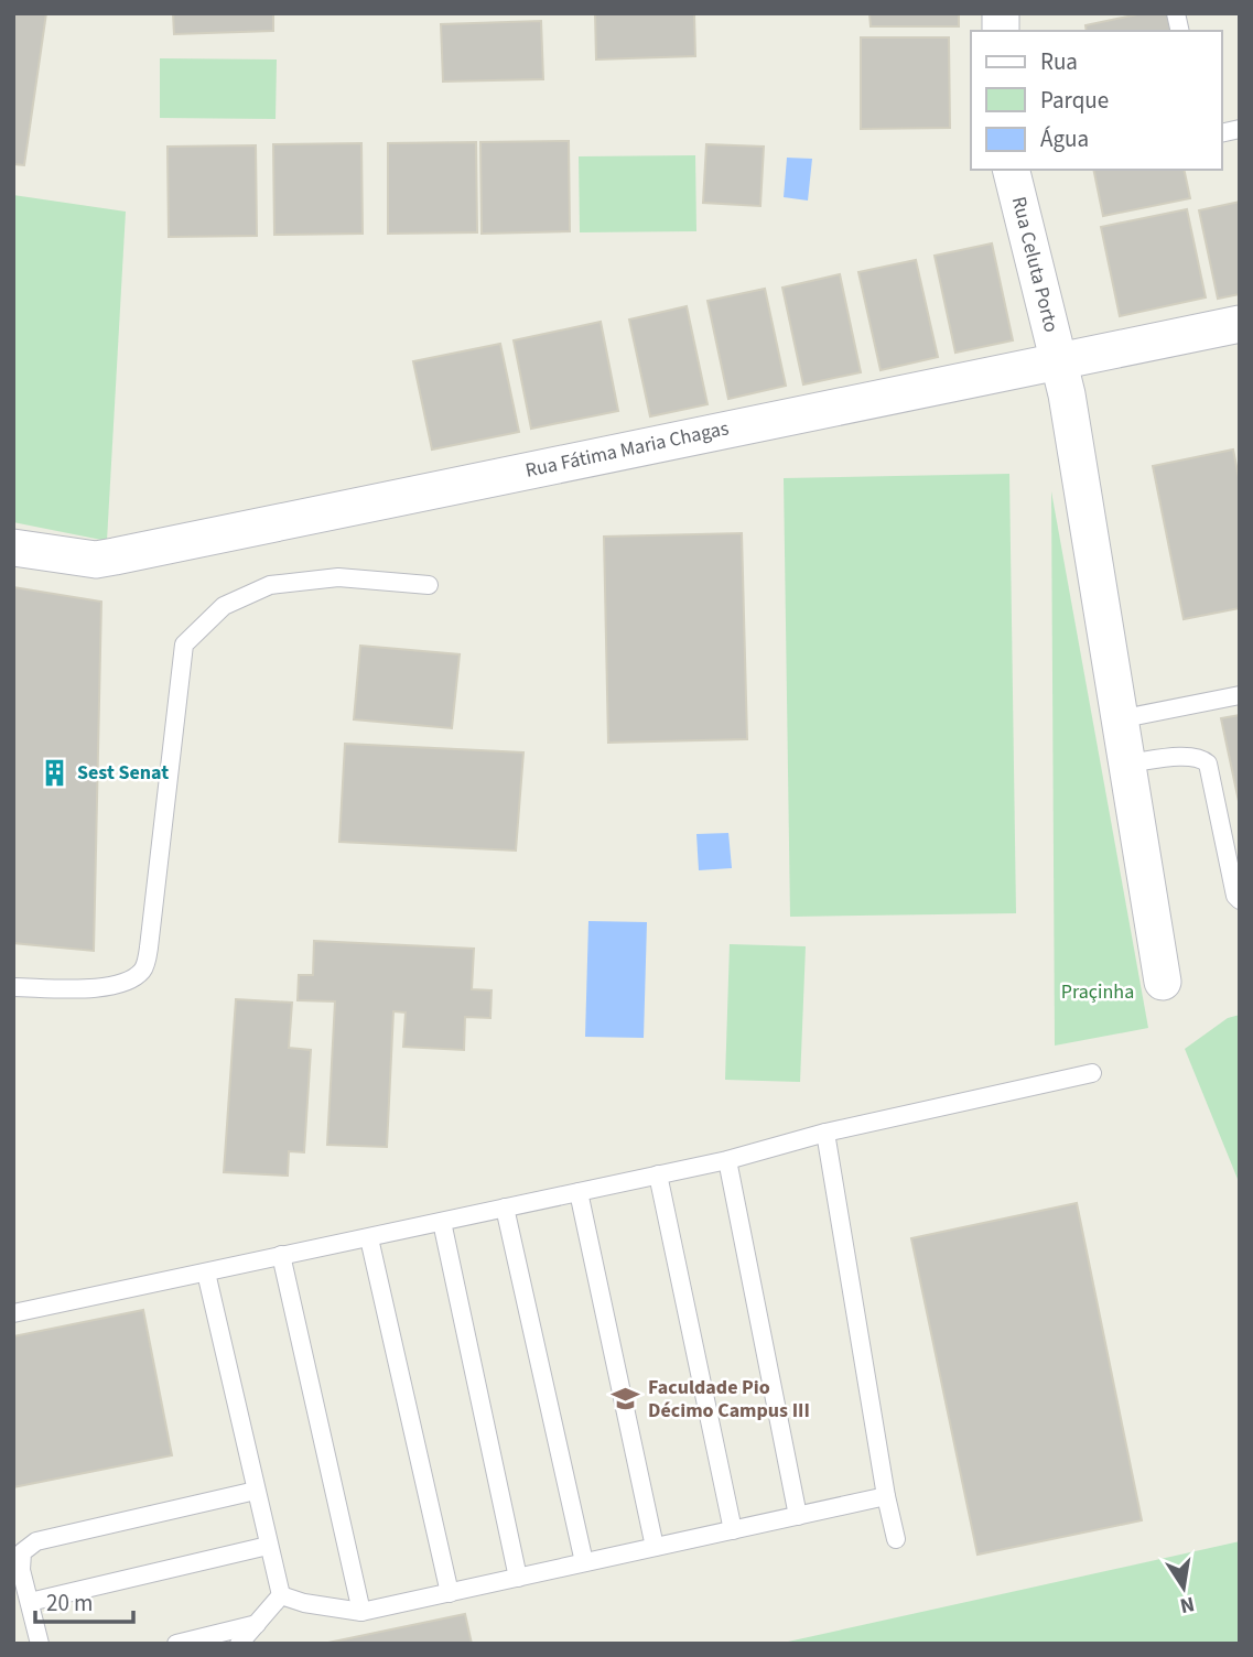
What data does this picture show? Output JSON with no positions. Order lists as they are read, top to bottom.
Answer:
{
  "streets": {
    "street": ["Rua Celuta Porto", "Rua Fátima Maria Chagas"]
  },
  "crossings": [
    ["Rua Celuta Porto", "Rua Fátima Maria Chagas"]
  ],
  "parks": ["Praçinha"],
  "places": {
    "building": ["Sest Senat"],
    "school or university": ["Faculdade Pio Décimo Campus III"]
  },
  "legend": ["Rua", "Parque", "Água"],
  "scale_bar": "20 m",
  "north": "bottom"
}
